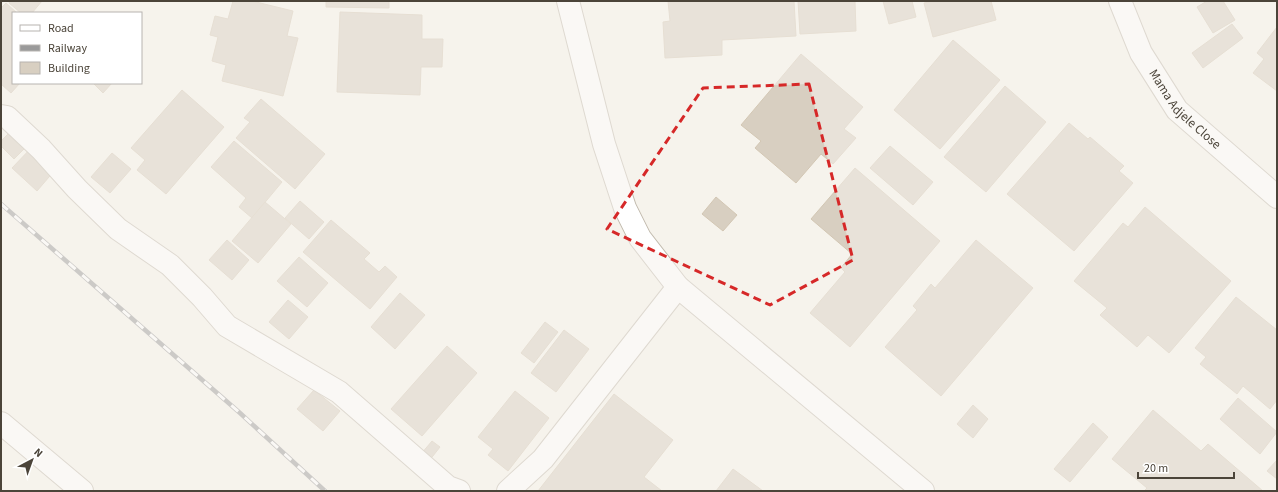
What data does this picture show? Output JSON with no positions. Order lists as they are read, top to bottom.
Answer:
{
  "streets": {
    "street": ["Mama Adjele Close"]
  },
  "legend": ["Road", "Railway", "Building"],
  "scale_bar": "20 m",
  "north": "top right"
}
